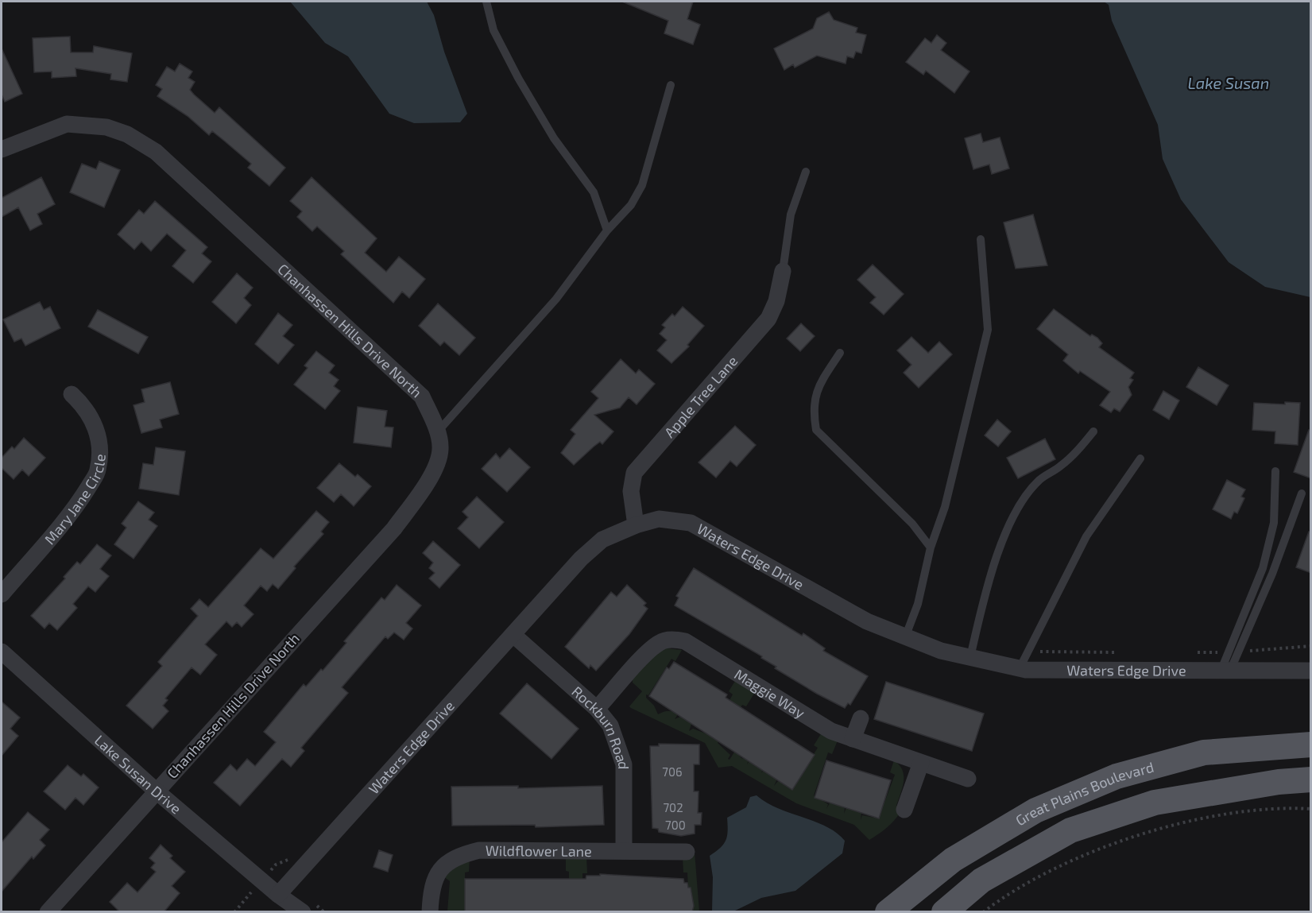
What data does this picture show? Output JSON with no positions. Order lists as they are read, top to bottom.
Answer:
{
  "streets": {
    "main road": ["Great Plains Boulevard"],
    "street": [
      "Chanhassen Hills Drive North",
      "Apple Tree Lane",
      "Mary Jane Circle",
      "Waters Edge Drive",
      "Maggie Way",
      "Rockburn Road",
      "Lake Susan Drive",
      "Wildflower Lane"
    ]
  },
  "crossings": [
    ["Chanhassen Hills Drive North", "Lake Susan Drive"],
    ["Apple Tree Lane", "Waters Edge Drive"],
    ["Waters Edge Drive", "Rockburn Road"],
    ["Waters Edge Drive", "Lake Susan Drive"],
    ["Maggie Way", "Rockburn Road"],
    ["Rockburn Road", "Wildflower Lane"]
  ],
  "water": ["Lake Susan"],
  "house_numbers": ["706", "702", "700"]
}
